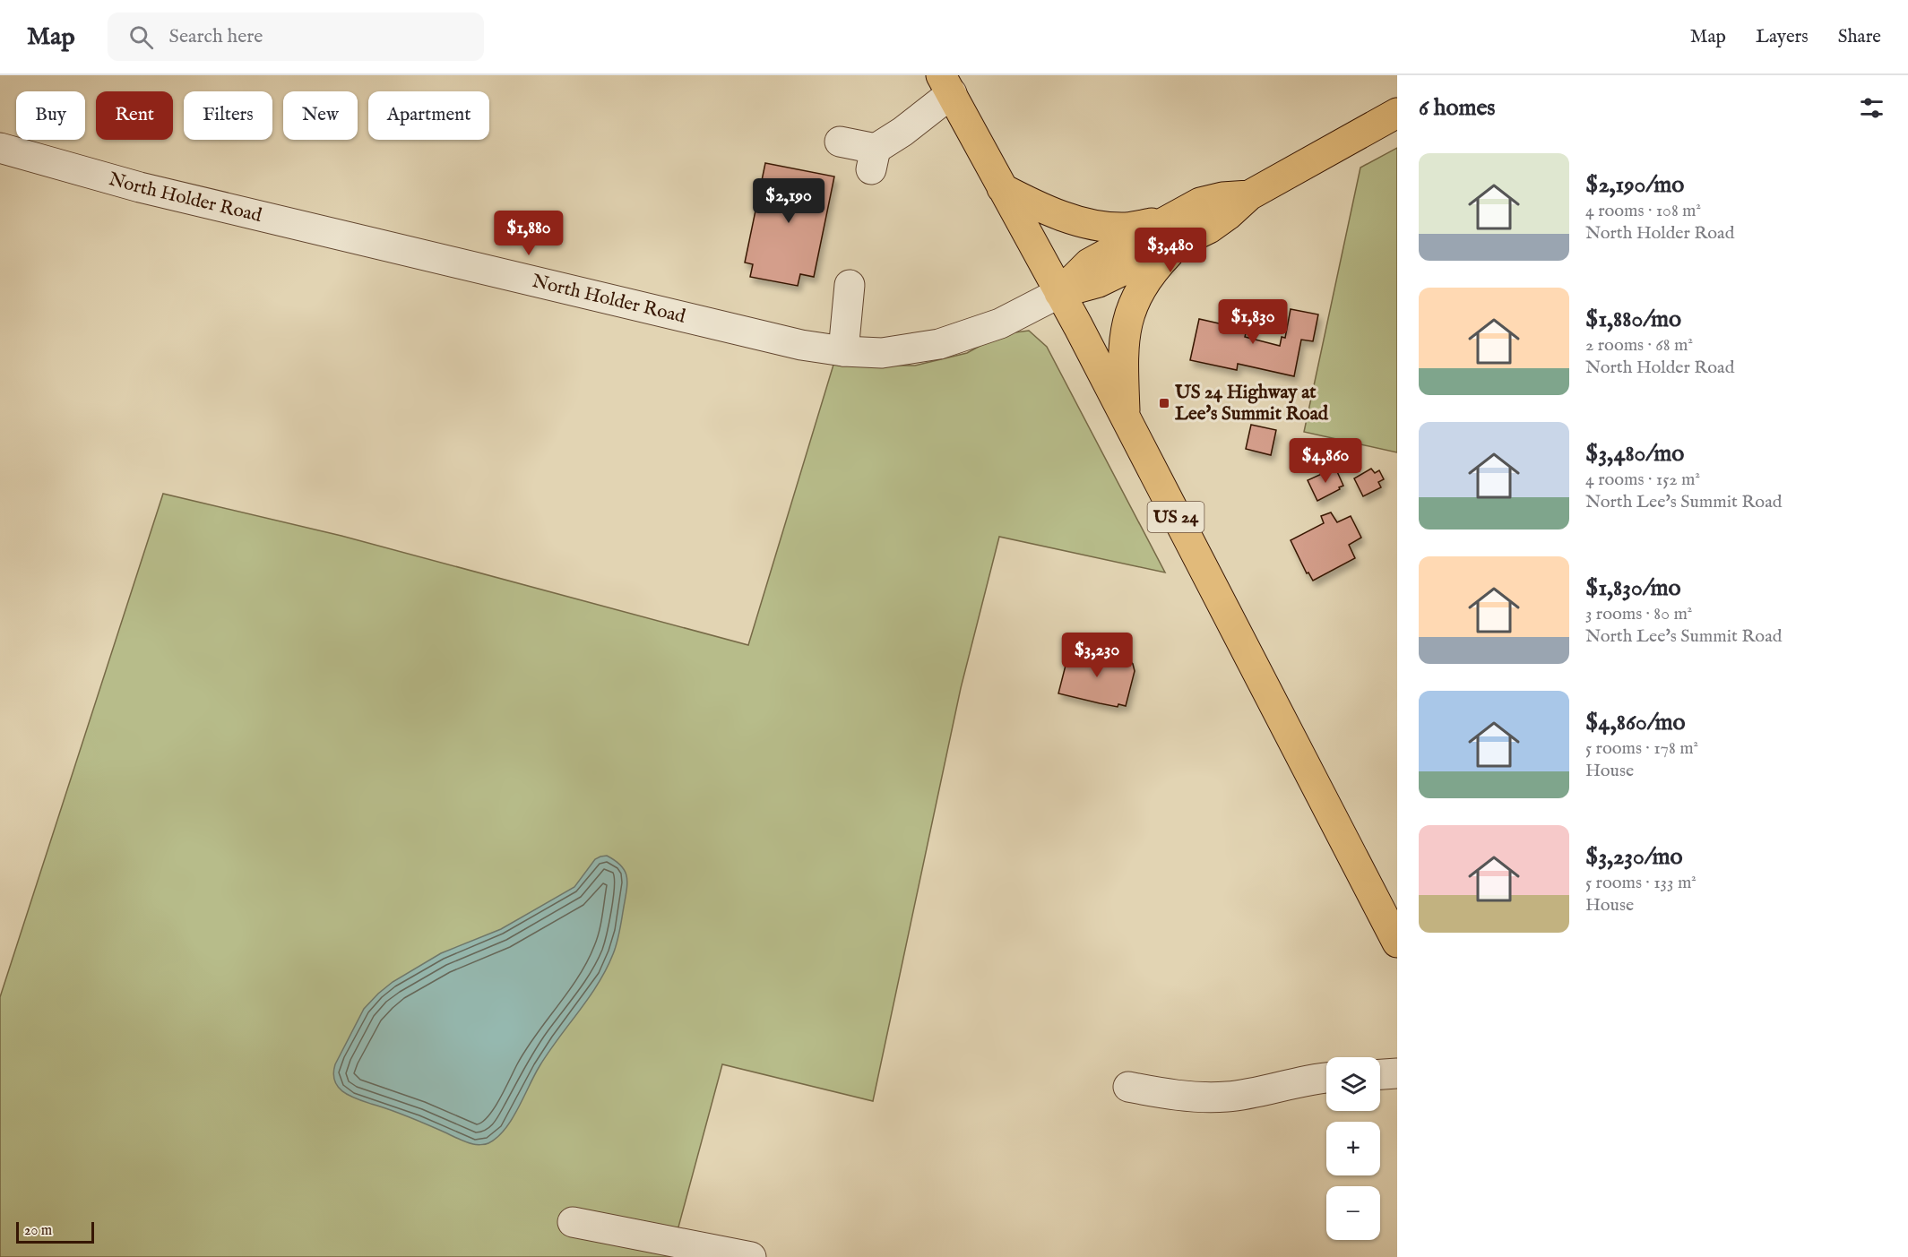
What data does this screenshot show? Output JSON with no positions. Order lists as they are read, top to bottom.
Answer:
{
  "streets": {
    "main road": ["US 24"],
    "street": ["North Holder Road"]
  },
  "crossings": [
    ["North Holder Road", "US 24"]
  ],
  "places": {
    "transit": ["US 24 Highway at Lee's Summit Road"]
  },
  "scale_bar": "20 m",
  "page": {
    "header": "Map",
    "search": "Search here",
    "nav": ["Map", "Layers", "Share"],
    "heading": "6 homes",
    "chip": [
      "Buy",
      "Rent",
      "Filters",
      "New",
      "Apartment"
    ],
    "list": [
      {
        "name": "$2,190/mo",
        "note": "4 rooms · 108 m² · North Holder Road"
      },
      {
        "name": "$1,880/mo",
        "note": "2 rooms · 68 m² · North Holder Road"
      },
      {
        "name": "$3,480/mo",
        "note": "4 rooms · 152 m² · North Lee's Summit Road"
      },
      {
        "name": "$1,830/mo",
        "note": "3 rooms · 80 m² · North Lee's Summit Road"
      },
      {
        "name": "$4,860/mo",
        "note": "5 rooms · 178 m² · House"
      },
      {
        "name": "$3,230/mo",
        "note": "5 rooms · 133 m² · House"
      }
    ],
    "price": [
      "$2,190",
      "$1,880",
      "$3,480",
      "$1,830",
      "$4,860",
      "$3,230"
    ],
    "map_buttons": ["+", "−"],
    "scale": "20 m"
  }
}
